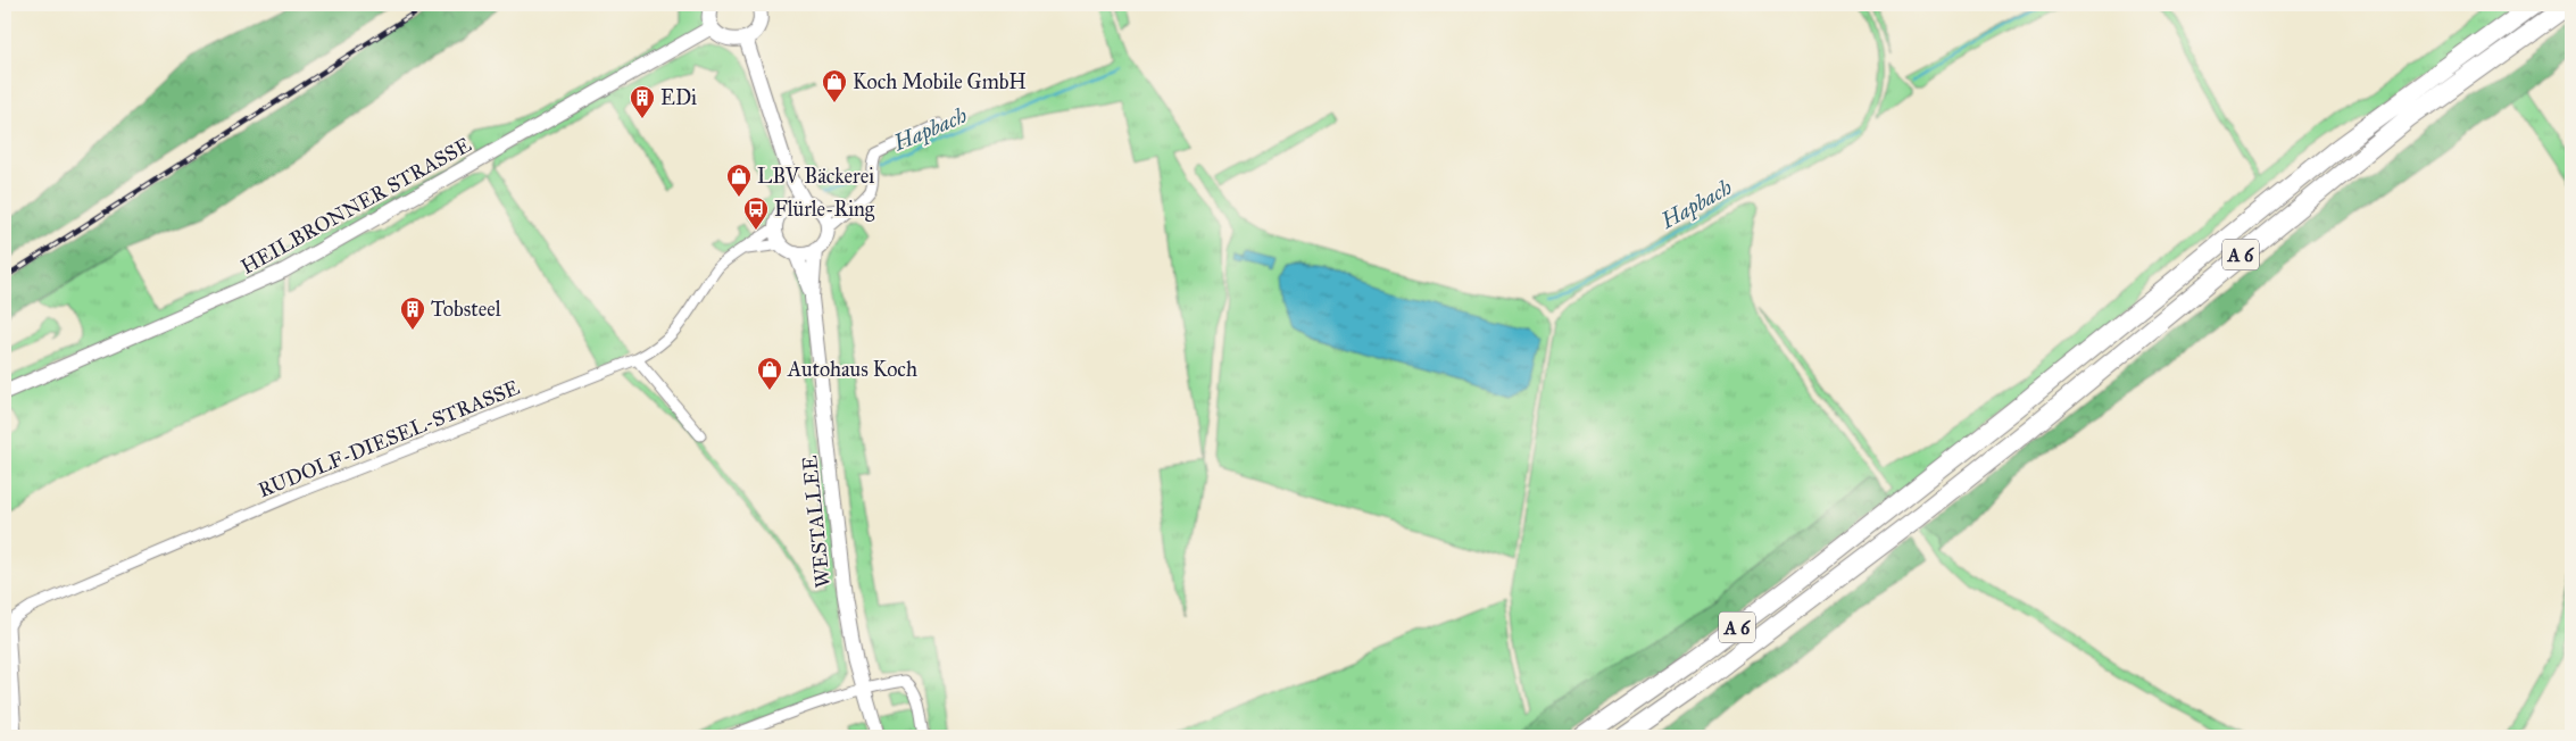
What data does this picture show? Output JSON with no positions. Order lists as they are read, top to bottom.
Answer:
{
  "streets": {
    "highway": ["A 6"],
    "main road": ["HEILBRONNER STRASSE", "WESTALLEE"],
    "street": ["RUDOLF-DIESEL-STRASSE"]
  },
  "crossings": [
    ["RUDOLF-DIESEL-STRASSE", "WESTALLEE"]
  ],
  "water": ["Hapbach"],
  "places": {
    "shop": ["Koch Mobile GmbH", "LBV Bäckerei", "Autohaus Koch"],
    "building": ["EDi", "Tobsteel"],
    "bus stop": ["Flürle-Ring"]
  }
}
